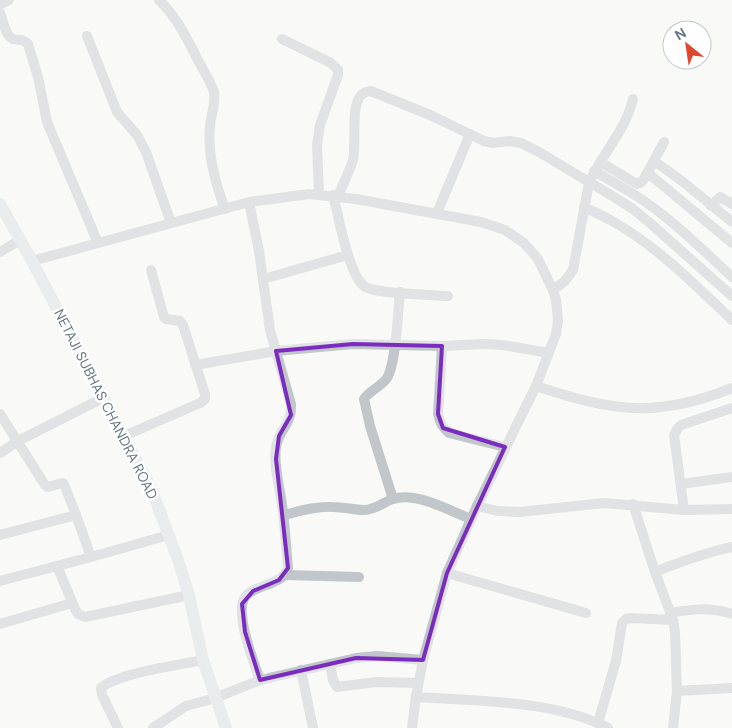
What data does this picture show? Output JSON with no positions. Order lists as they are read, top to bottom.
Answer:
{
  "streets": {
    "main road": ["NETAJI SUBHAS CHANDRA ROAD"]
  },
  "north": "top left"
}
